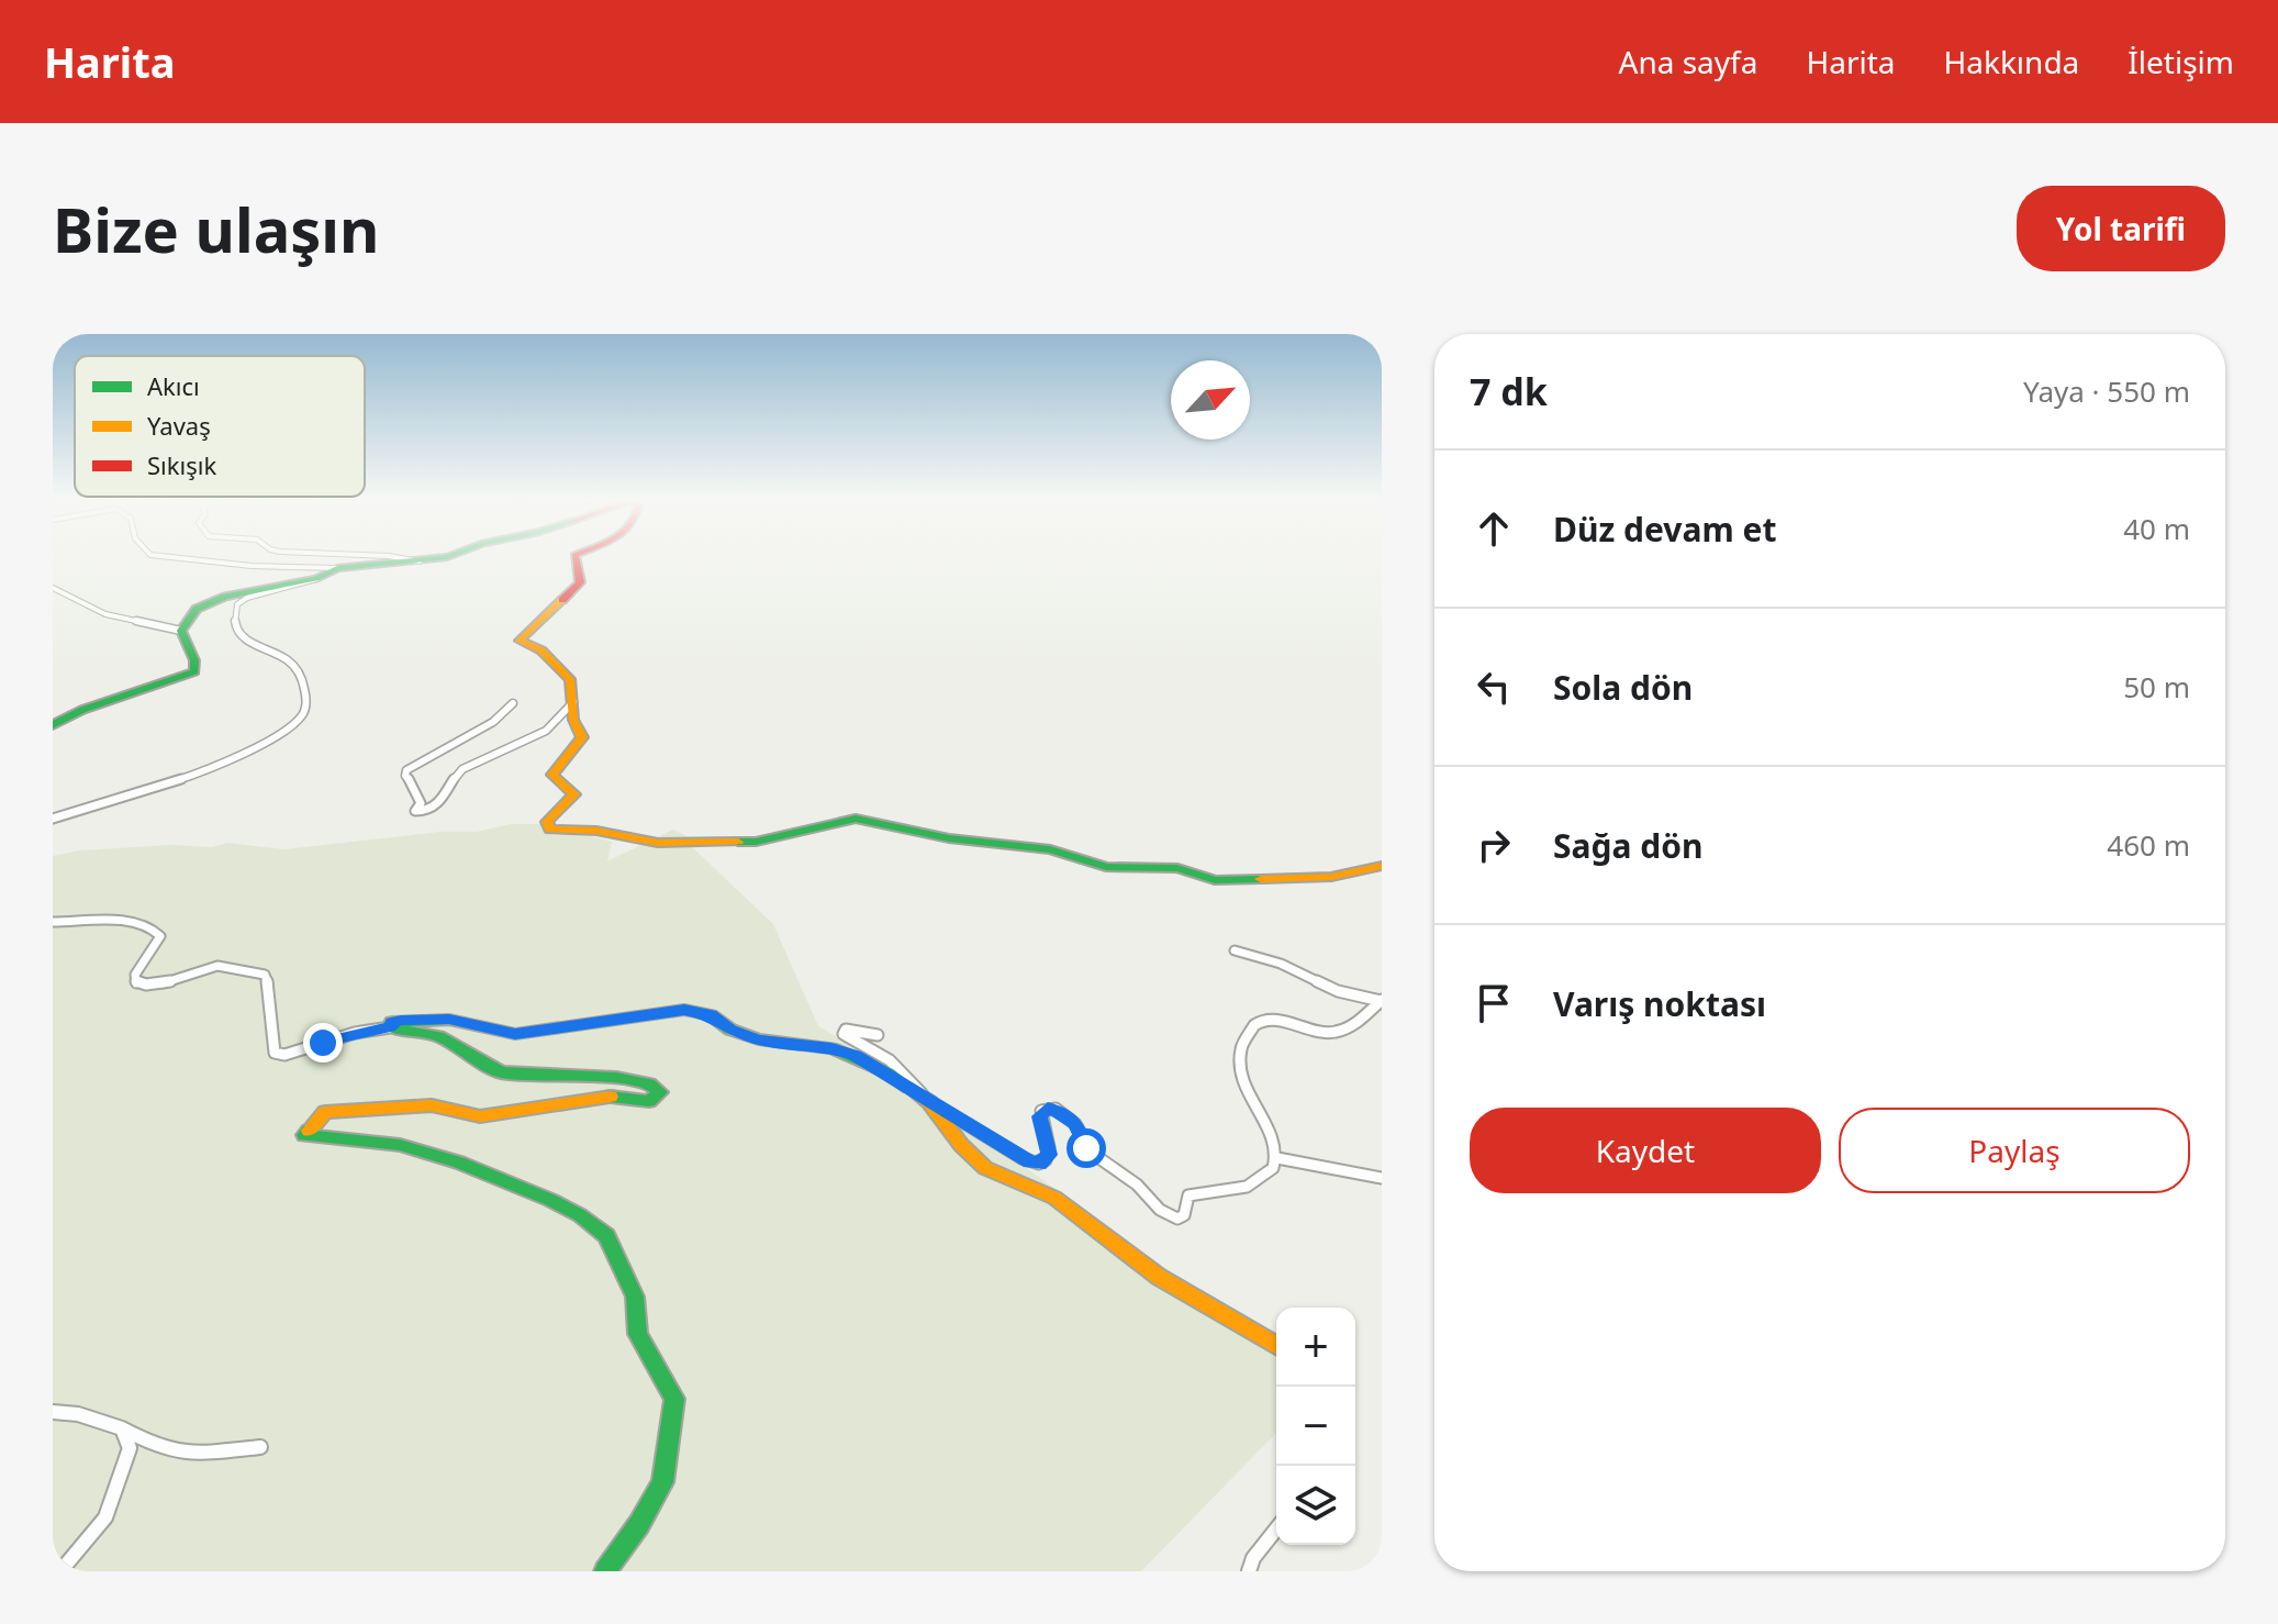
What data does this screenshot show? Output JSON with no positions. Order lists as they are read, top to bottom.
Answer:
{
  "legend": ["Akıcı", "Yavaş", "Sıkışık"],
  "north": "top right",
  "page": {
    "header": "Harita",
    "nav": [
      "Ana sayfa",
      "Harita",
      "Hakkında",
      "İletişim"
    ],
    "buttons": [
      "Yol tarifi",
      ["Kaydet", "Paylaş"]
    ],
    "title": "Bize ulaşın",
    "heading": ["7 dk", "Yaya · 550 m"],
    "list": [
      ["Düz devam et", "40 m"],
      ["Sola dön", "50 m"],
      ["Sağa dön", "460 m"],
      "Varış noktası"
    ],
    "map_buttons": ["+", "−"]
  }
}
